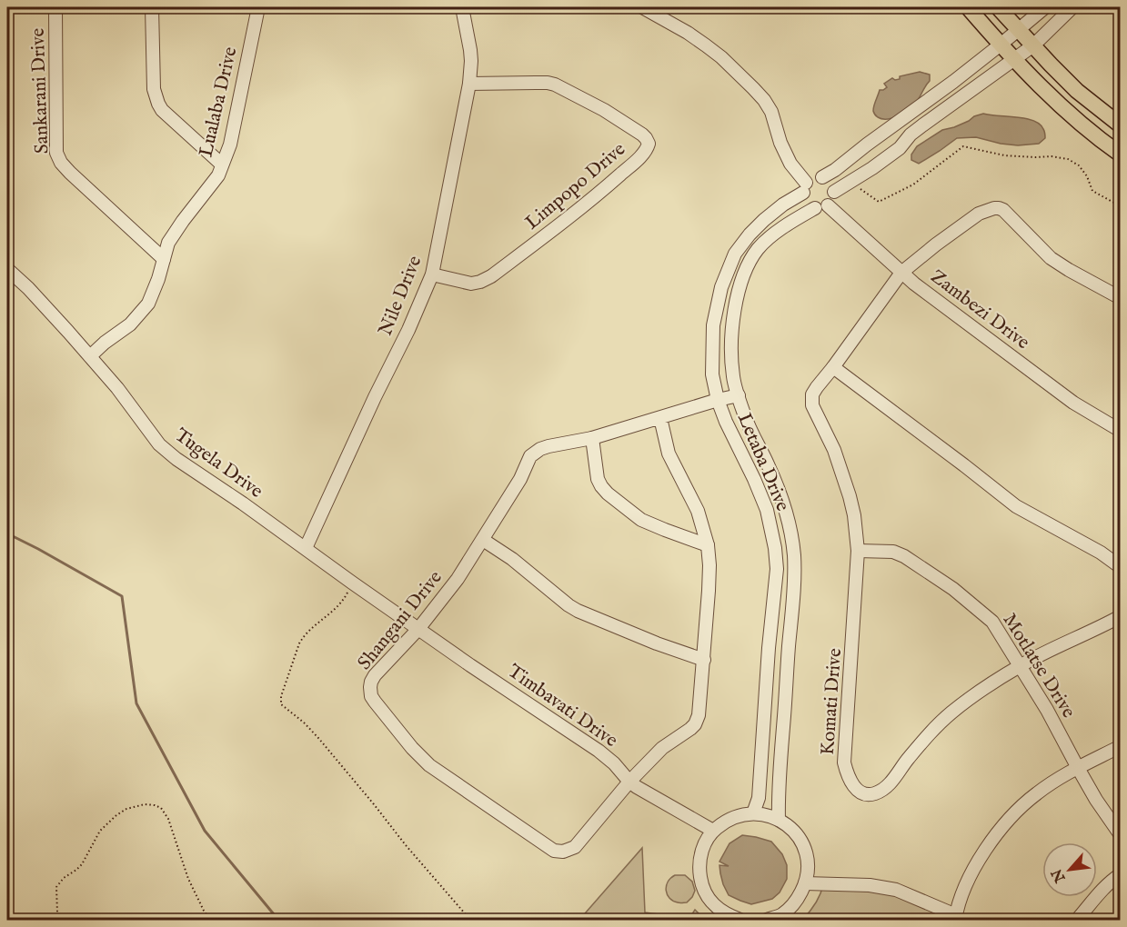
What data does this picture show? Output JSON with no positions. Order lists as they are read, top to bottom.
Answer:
{
  "streets": {
    "street": [
      "Sankarani Drive",
      "Lualaba Drive",
      "Limpopo Drive",
      "Nile Drive",
      "Zambezi Drive",
      "Letaba Drive",
      "Tugela Drive",
      "Shangani Drive",
      "Motlatse Drive",
      "Komati Drive",
      "Timbavati Drive"
    ]
  },
  "crossings": [
    ["Sankarani Drive", "Lualaba Drive"],
    ["Lualaba Drive", "Tugela Drive"],
    ["Limpopo Drive", "Nile Drive"],
    ["Nile Drive", "Tugela Drive"],
    ["Zambezi Drive", "Letaba Drive"],
    ["Zambezi Drive", "Komati Drive"],
    ["Letaba Drive", "Shangani Drive"],
    ["Tugela Drive", "Shangani Drive"],
    ["Tugela Drive", "Timbavati Drive"],
    ["Shangani Drive", "Timbavati Drive"],
    ["Motlatse Drive", "Komati Drive"]
  ],
  "north": "bottom left"
}
